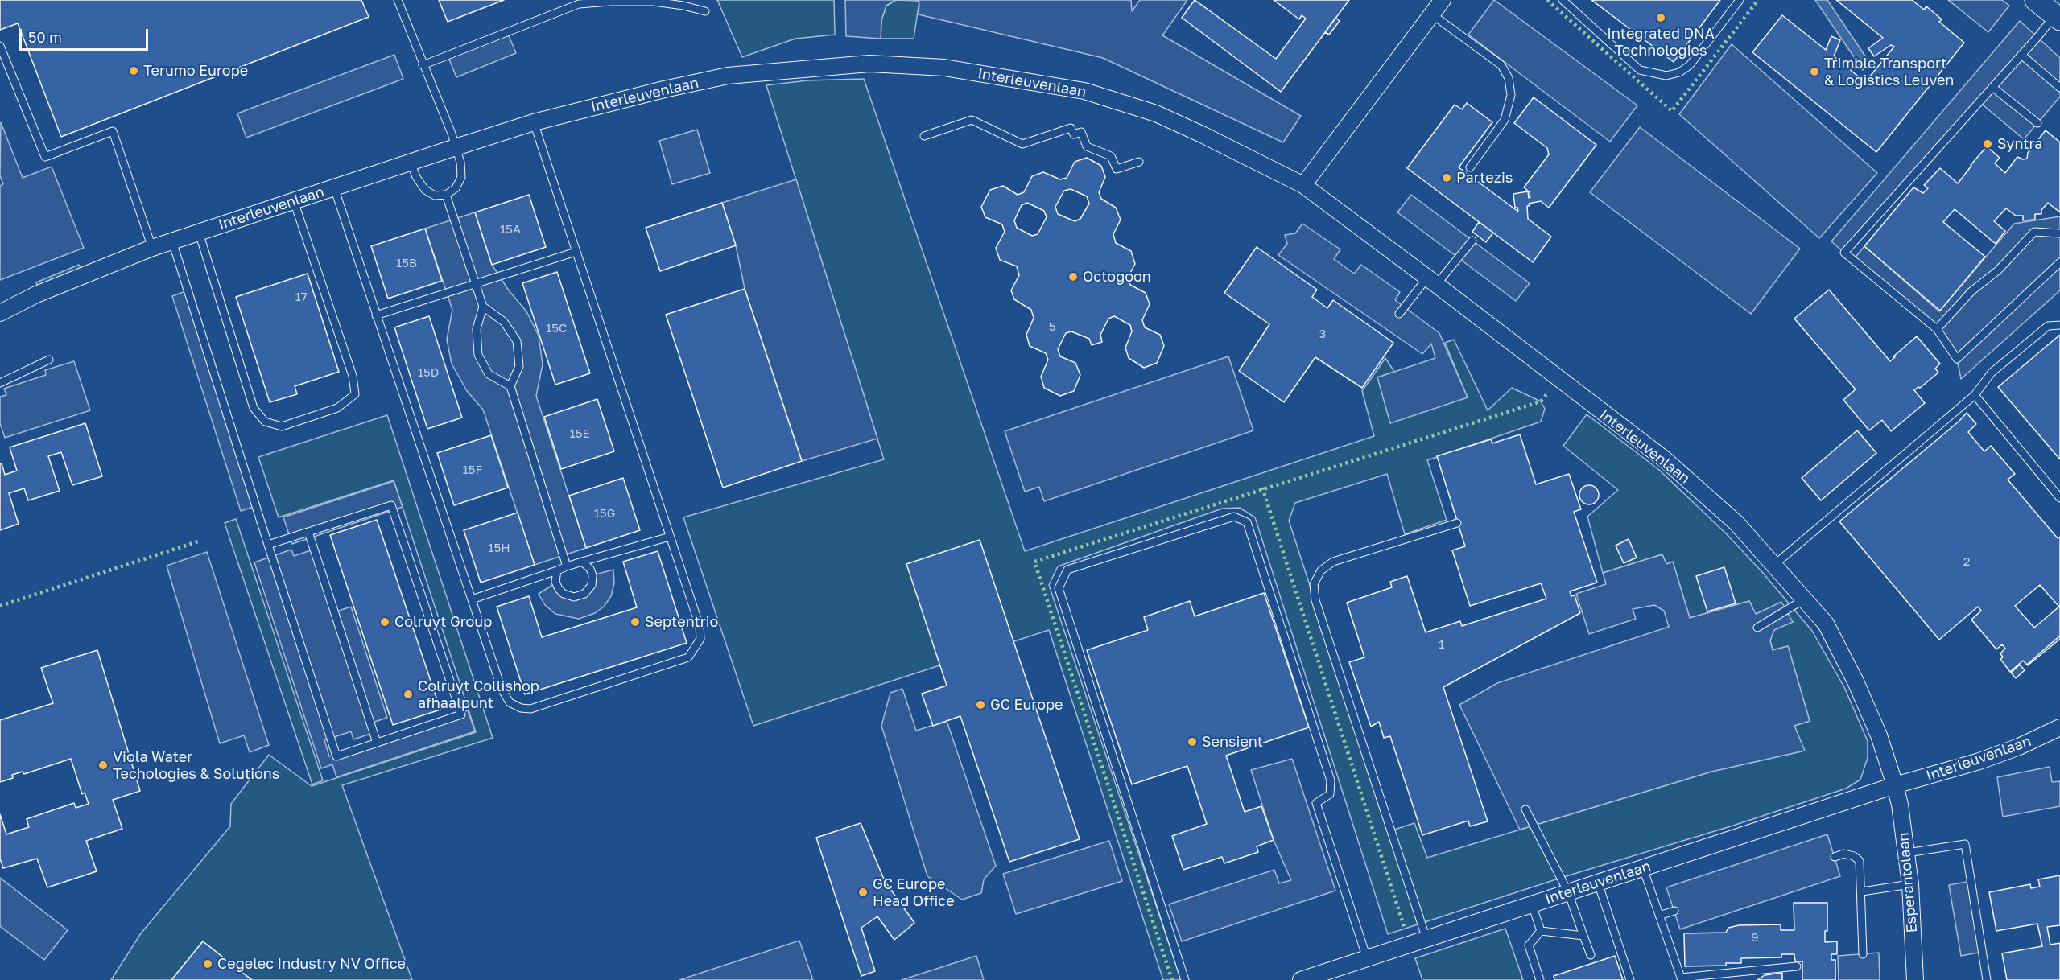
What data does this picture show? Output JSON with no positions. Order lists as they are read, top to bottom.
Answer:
{
  "streets": {
    "street": ["Interleuvenlaan", "Esperantolaan"]
  },
  "crossings": [
    ["Interleuvenlaan", "Esperantolaan"]
  ],
  "places": [
    "Integrated DNA Technologies",
    "Terumo Europe",
    "Trimble Transport & Logistics Leuven",
    "Syntra",
    "Partezis",
    "Octogoon",
    "Colruyt Group",
    "Septentrio",
    "Colruyt Collishop afhaalpunt",
    "GC Europe",
    "Sensient",
    "Viola Water Techologies & Solutions",
    "GC Europe Head Office",
    "Cegelec Industry NV Office"
  ],
  "house_numbers": [
    "15A",
    "15B",
    "17",
    "5",
    "15C",
    "3",
    "15D",
    "15E",
    "15F",
    "15G",
    "15H",
    "2",
    "1",
    "9"
  ],
  "scale_bar": "50 m"
}
